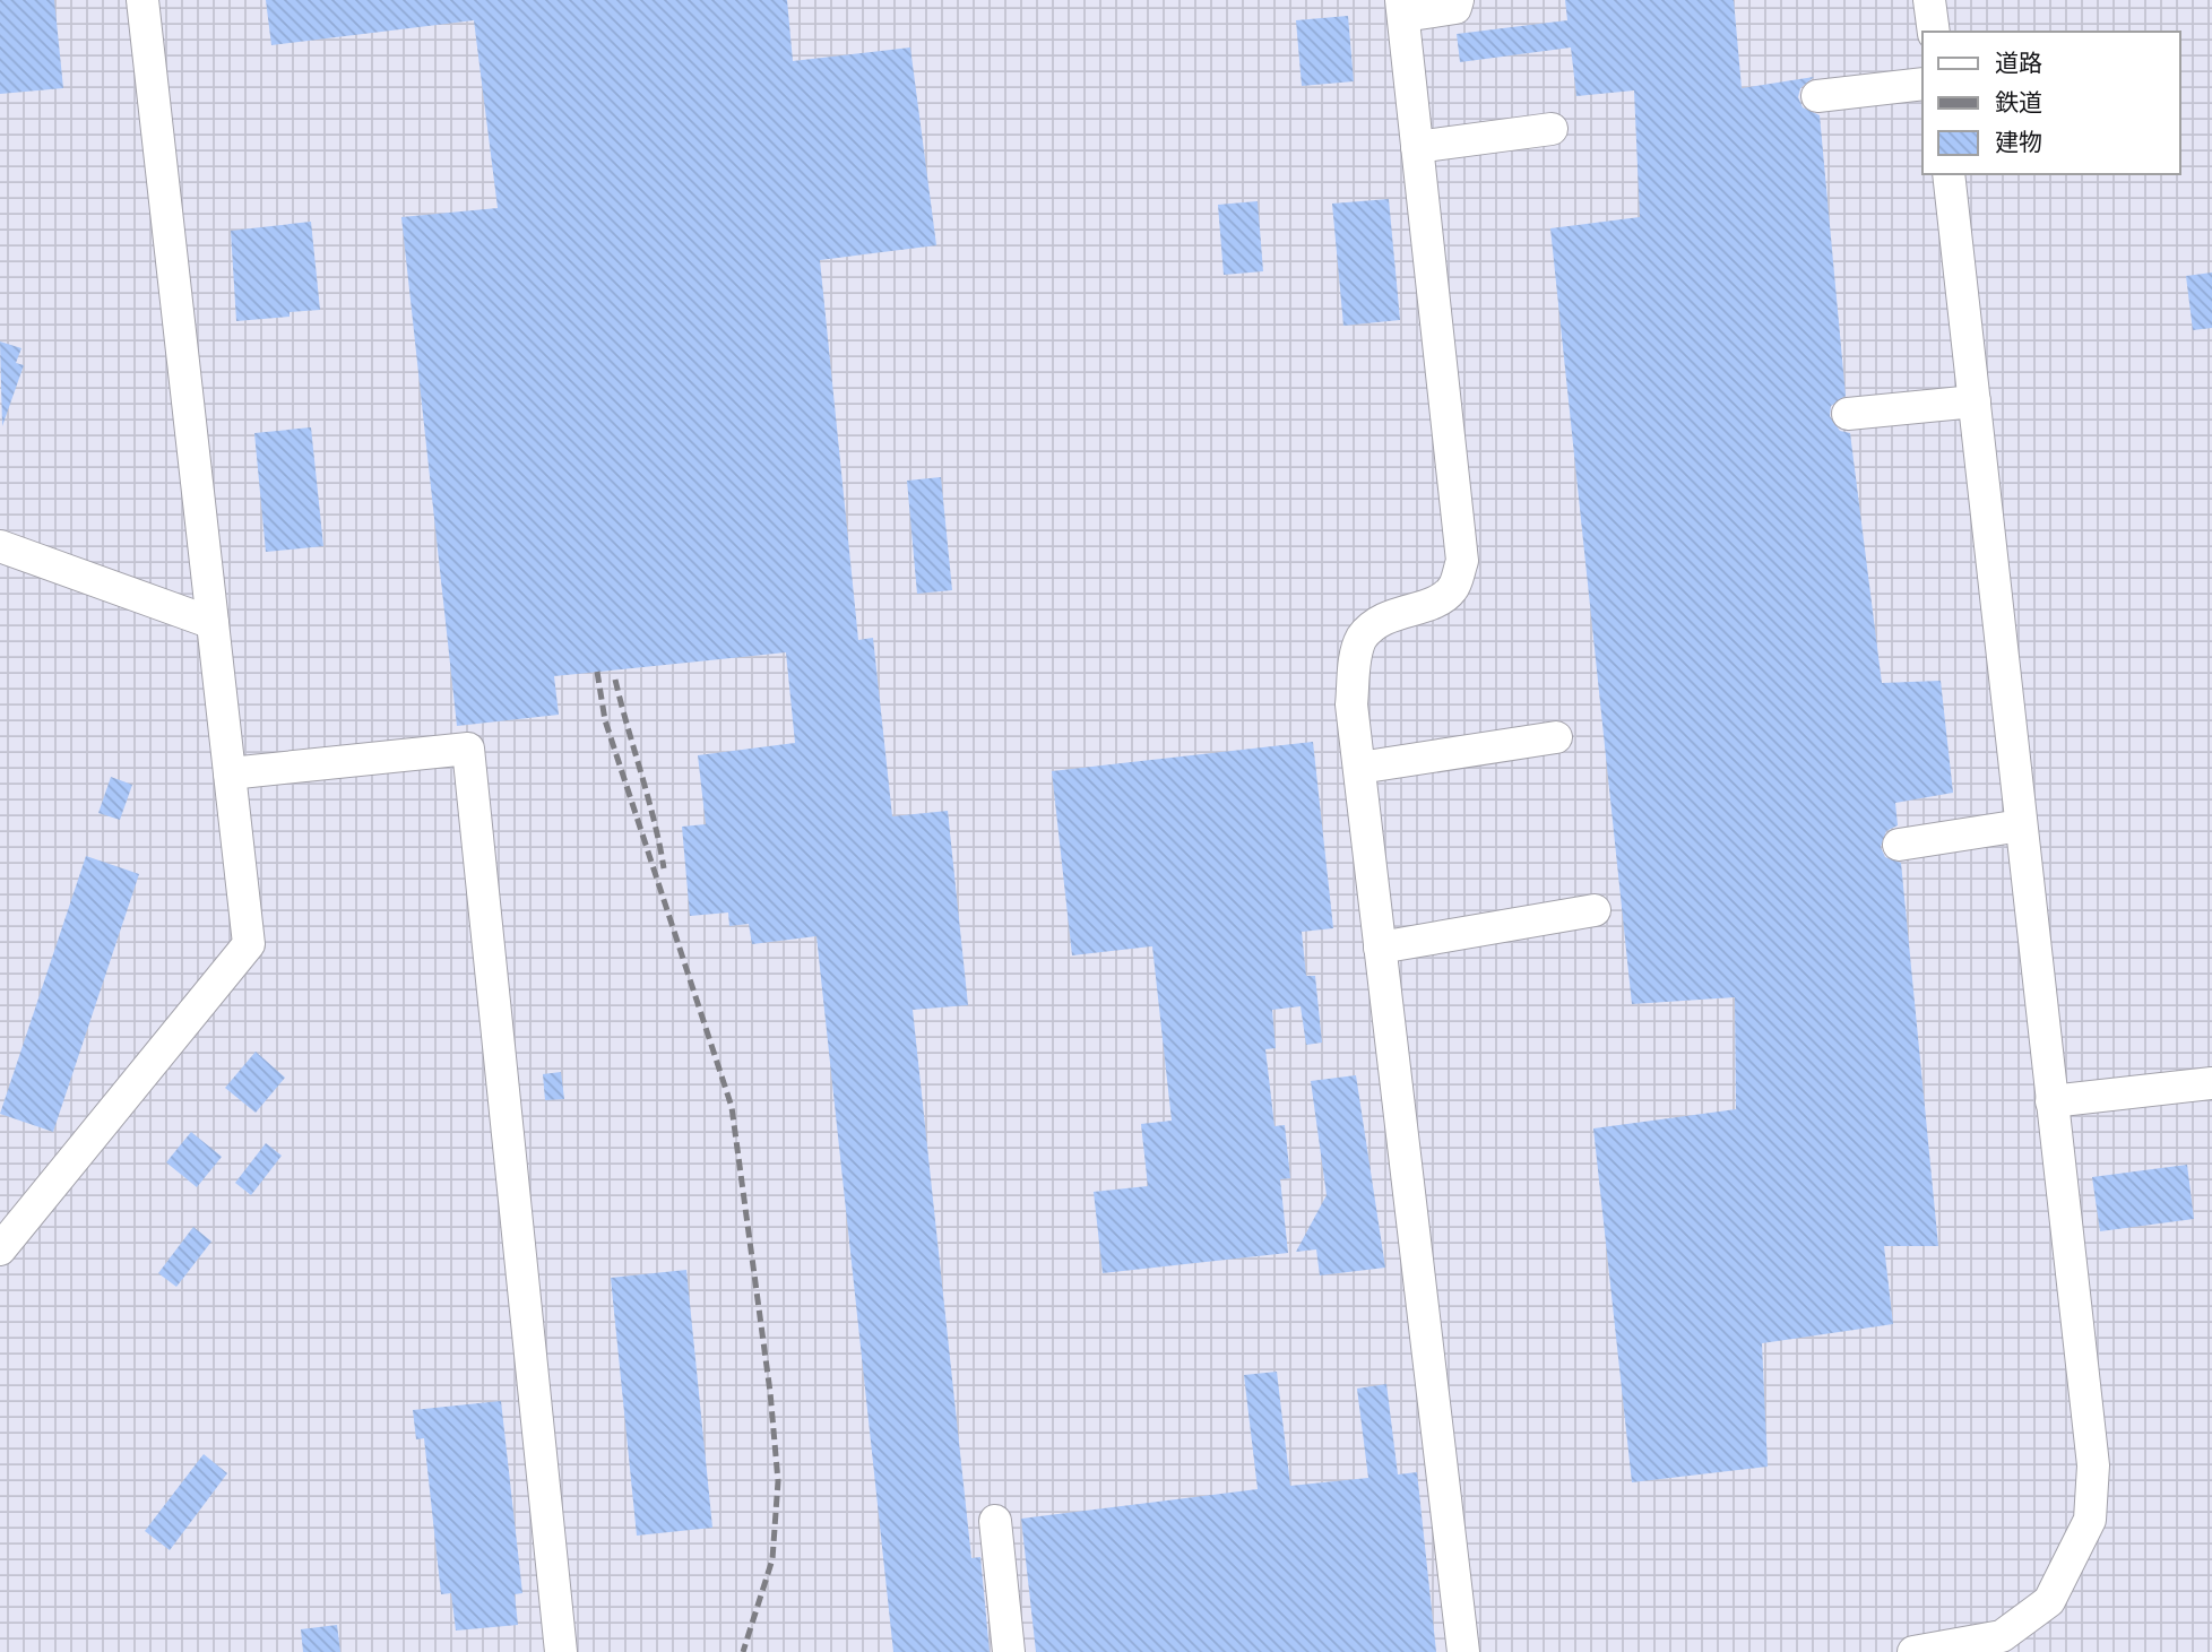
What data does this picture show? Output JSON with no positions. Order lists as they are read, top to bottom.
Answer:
{
  "legend": ["道路", "鉄道", "建物"]
}
